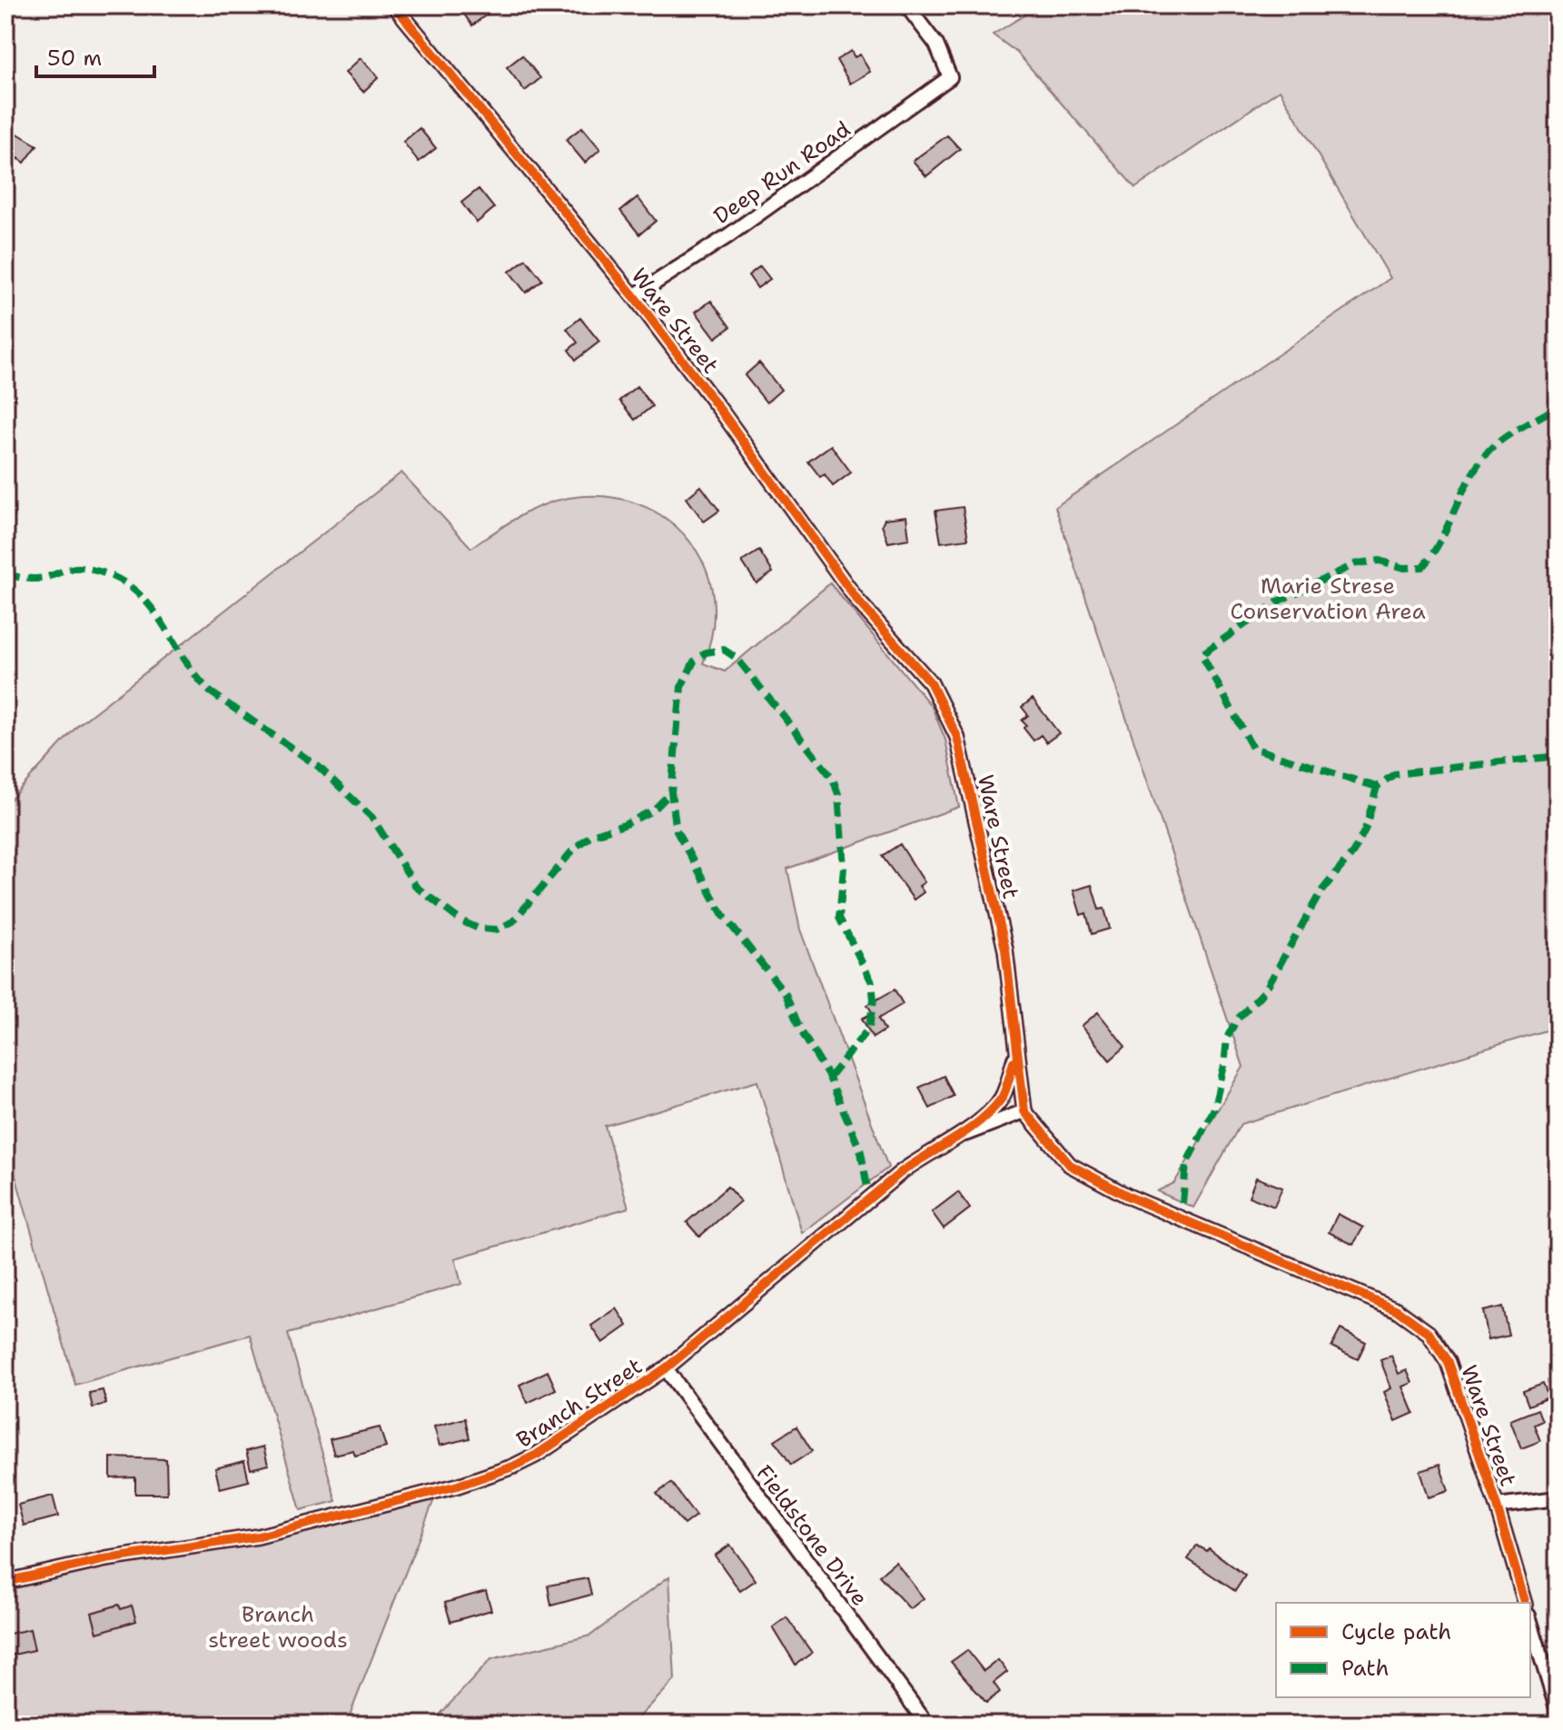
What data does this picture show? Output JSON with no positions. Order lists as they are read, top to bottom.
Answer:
{
  "streets": {
    "street": [
      "Deep Run Road",
      "Ware Street",
      "Branch Street",
      "Fieldstone Drive"
    ]
  },
  "crossings": [
    ["Deep Run Road", "Ware Street"],
    ["Ware Street", "Branch Street"],
    ["Branch Street", "Fieldstone Drive"]
  ],
  "parks": ["Marie Strese Conservation Area", "Branch street woods"],
  "legend": ["Cycle path", "Path"],
  "scale_bar": "50 m"
}
